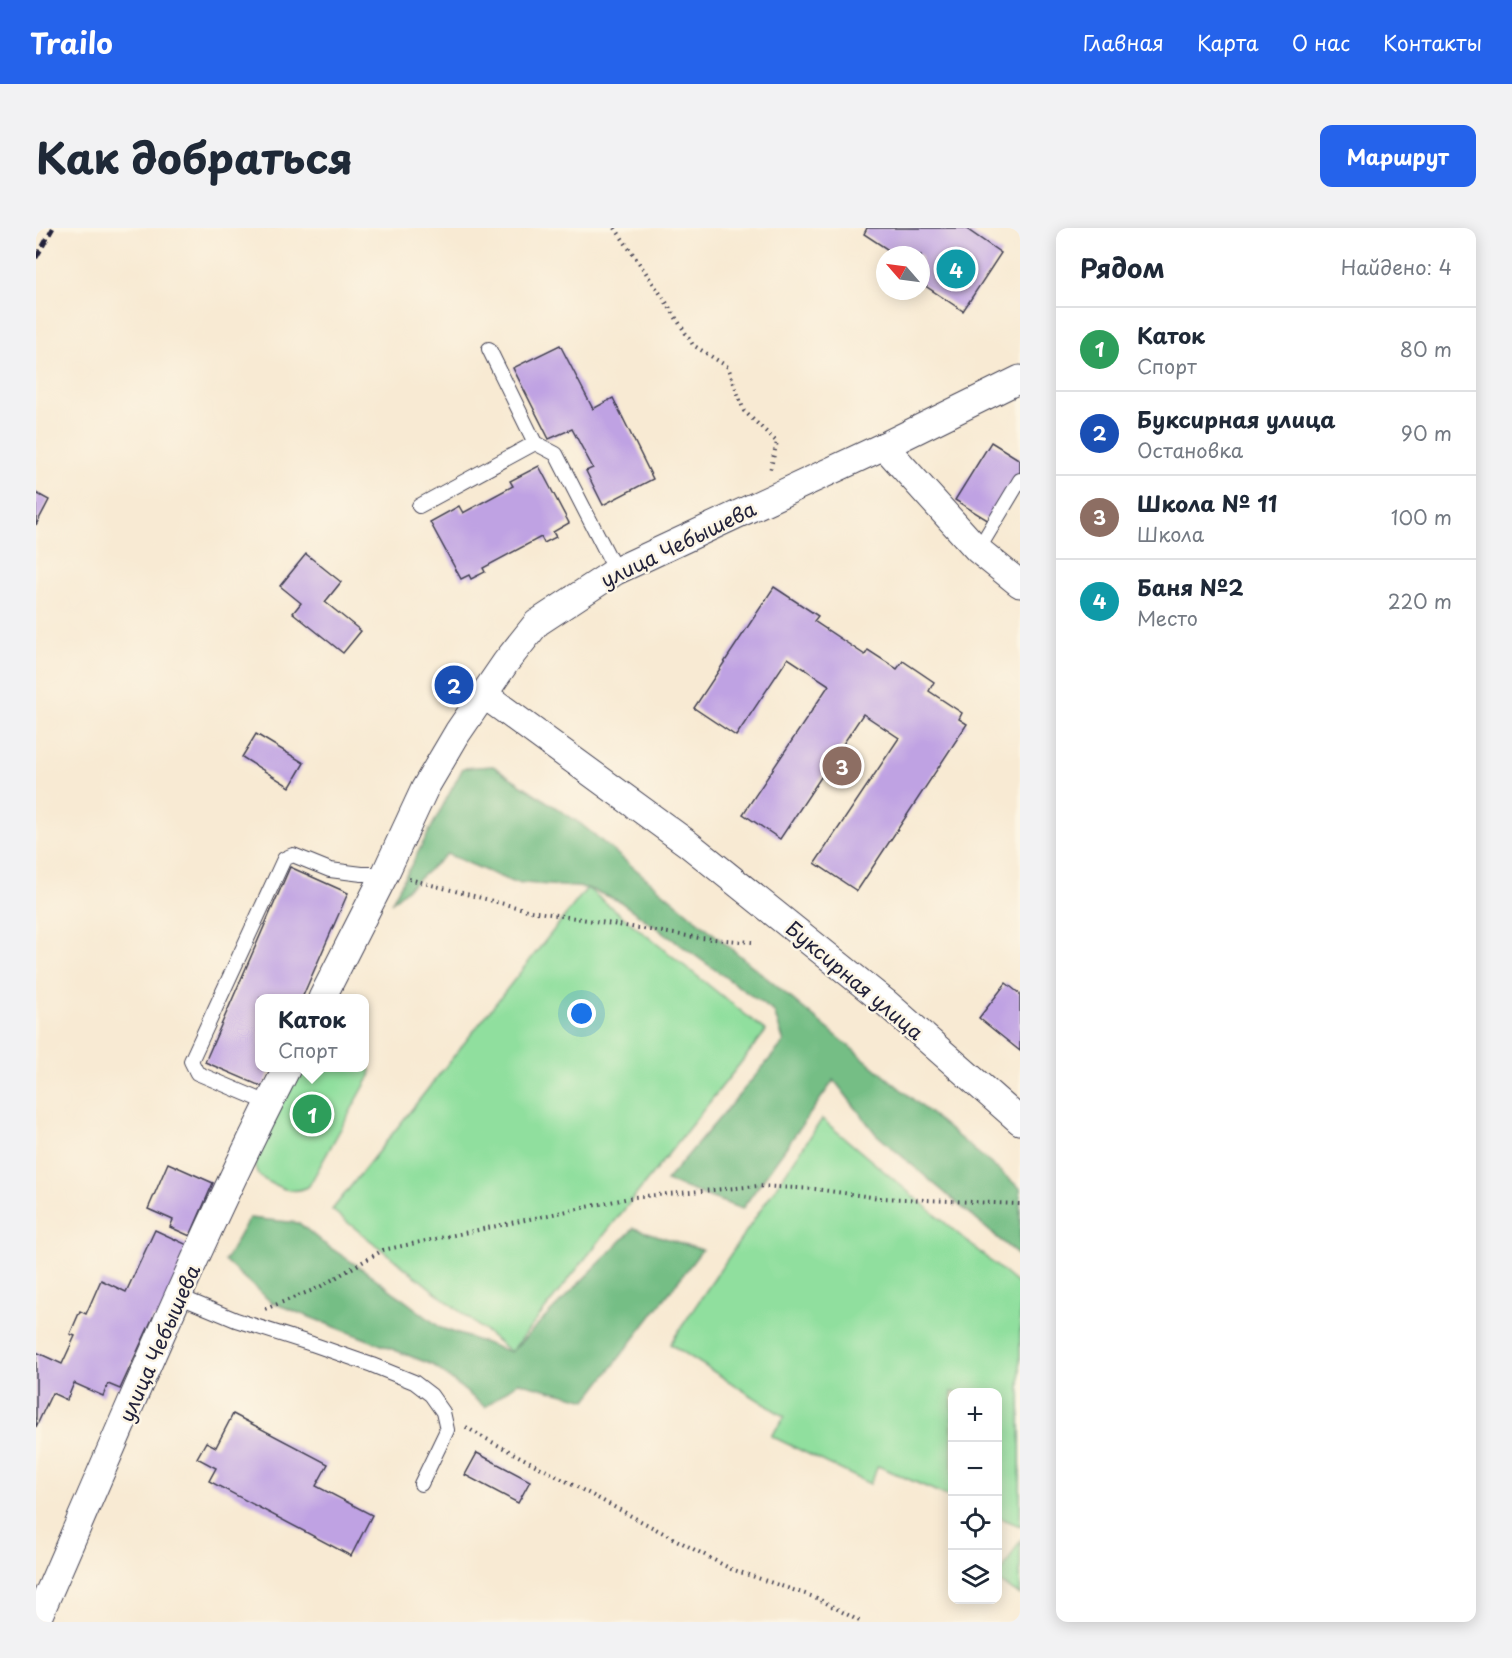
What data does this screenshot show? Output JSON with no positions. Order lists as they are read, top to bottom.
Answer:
{
  "streets": {
    "street": ["улица Чебышева", "Буксирная улица"]
  },
  "crossings": [
    ["улица Чебышева", "Буксирная улица"]
  ],
  "north": "top left",
  "page": {
    "header": "Trailo",
    "nav": [
      "Главная",
      "Карта",
      "О нас",
      "Контакты"
    ],
    "title": "Как добраться",
    "buttons": "Маршрут",
    "heading": ["Рядом", "Найдено: 4"],
    "pins": [
      "4",
      "2",
      "3",
      "1"
    ],
    "list": [
      {
        "mark": "1",
        "name": "Каток",
        "note": "Спорт",
        "value": "80 m"
      },
      {
        "mark": "2",
        "name": "Буксирная улица",
        "note": "Остановка",
        "value": "90 m"
      },
      {
        "mark": "3",
        "name": "Школа № 11",
        "note": "Школа",
        "value": "100 m"
      },
      {
        "mark": "4",
        "name": "Баня №2",
        "note": "Место",
        "value": "220 m"
      }
    ],
    "popup": ["Каток", "Спорт"],
    "map_buttons": ["+", "−"]
  }
}
